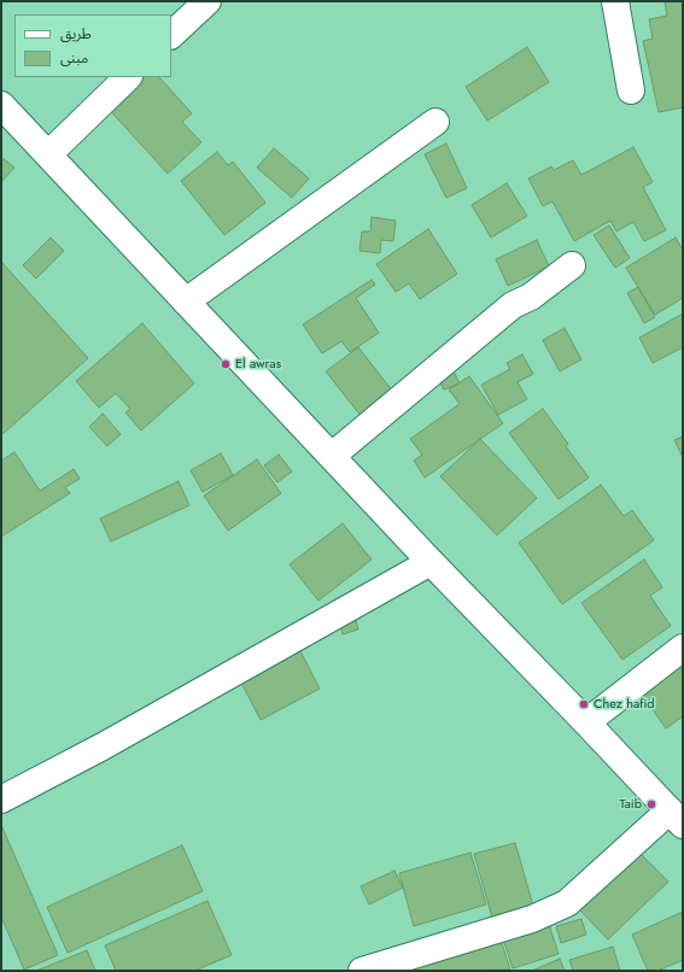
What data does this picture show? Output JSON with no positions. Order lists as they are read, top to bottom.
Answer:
{
  "places": ["El awras", "Chez hafid", "Taib"],
  "legend": ["طريق", "مبنى"]
}
